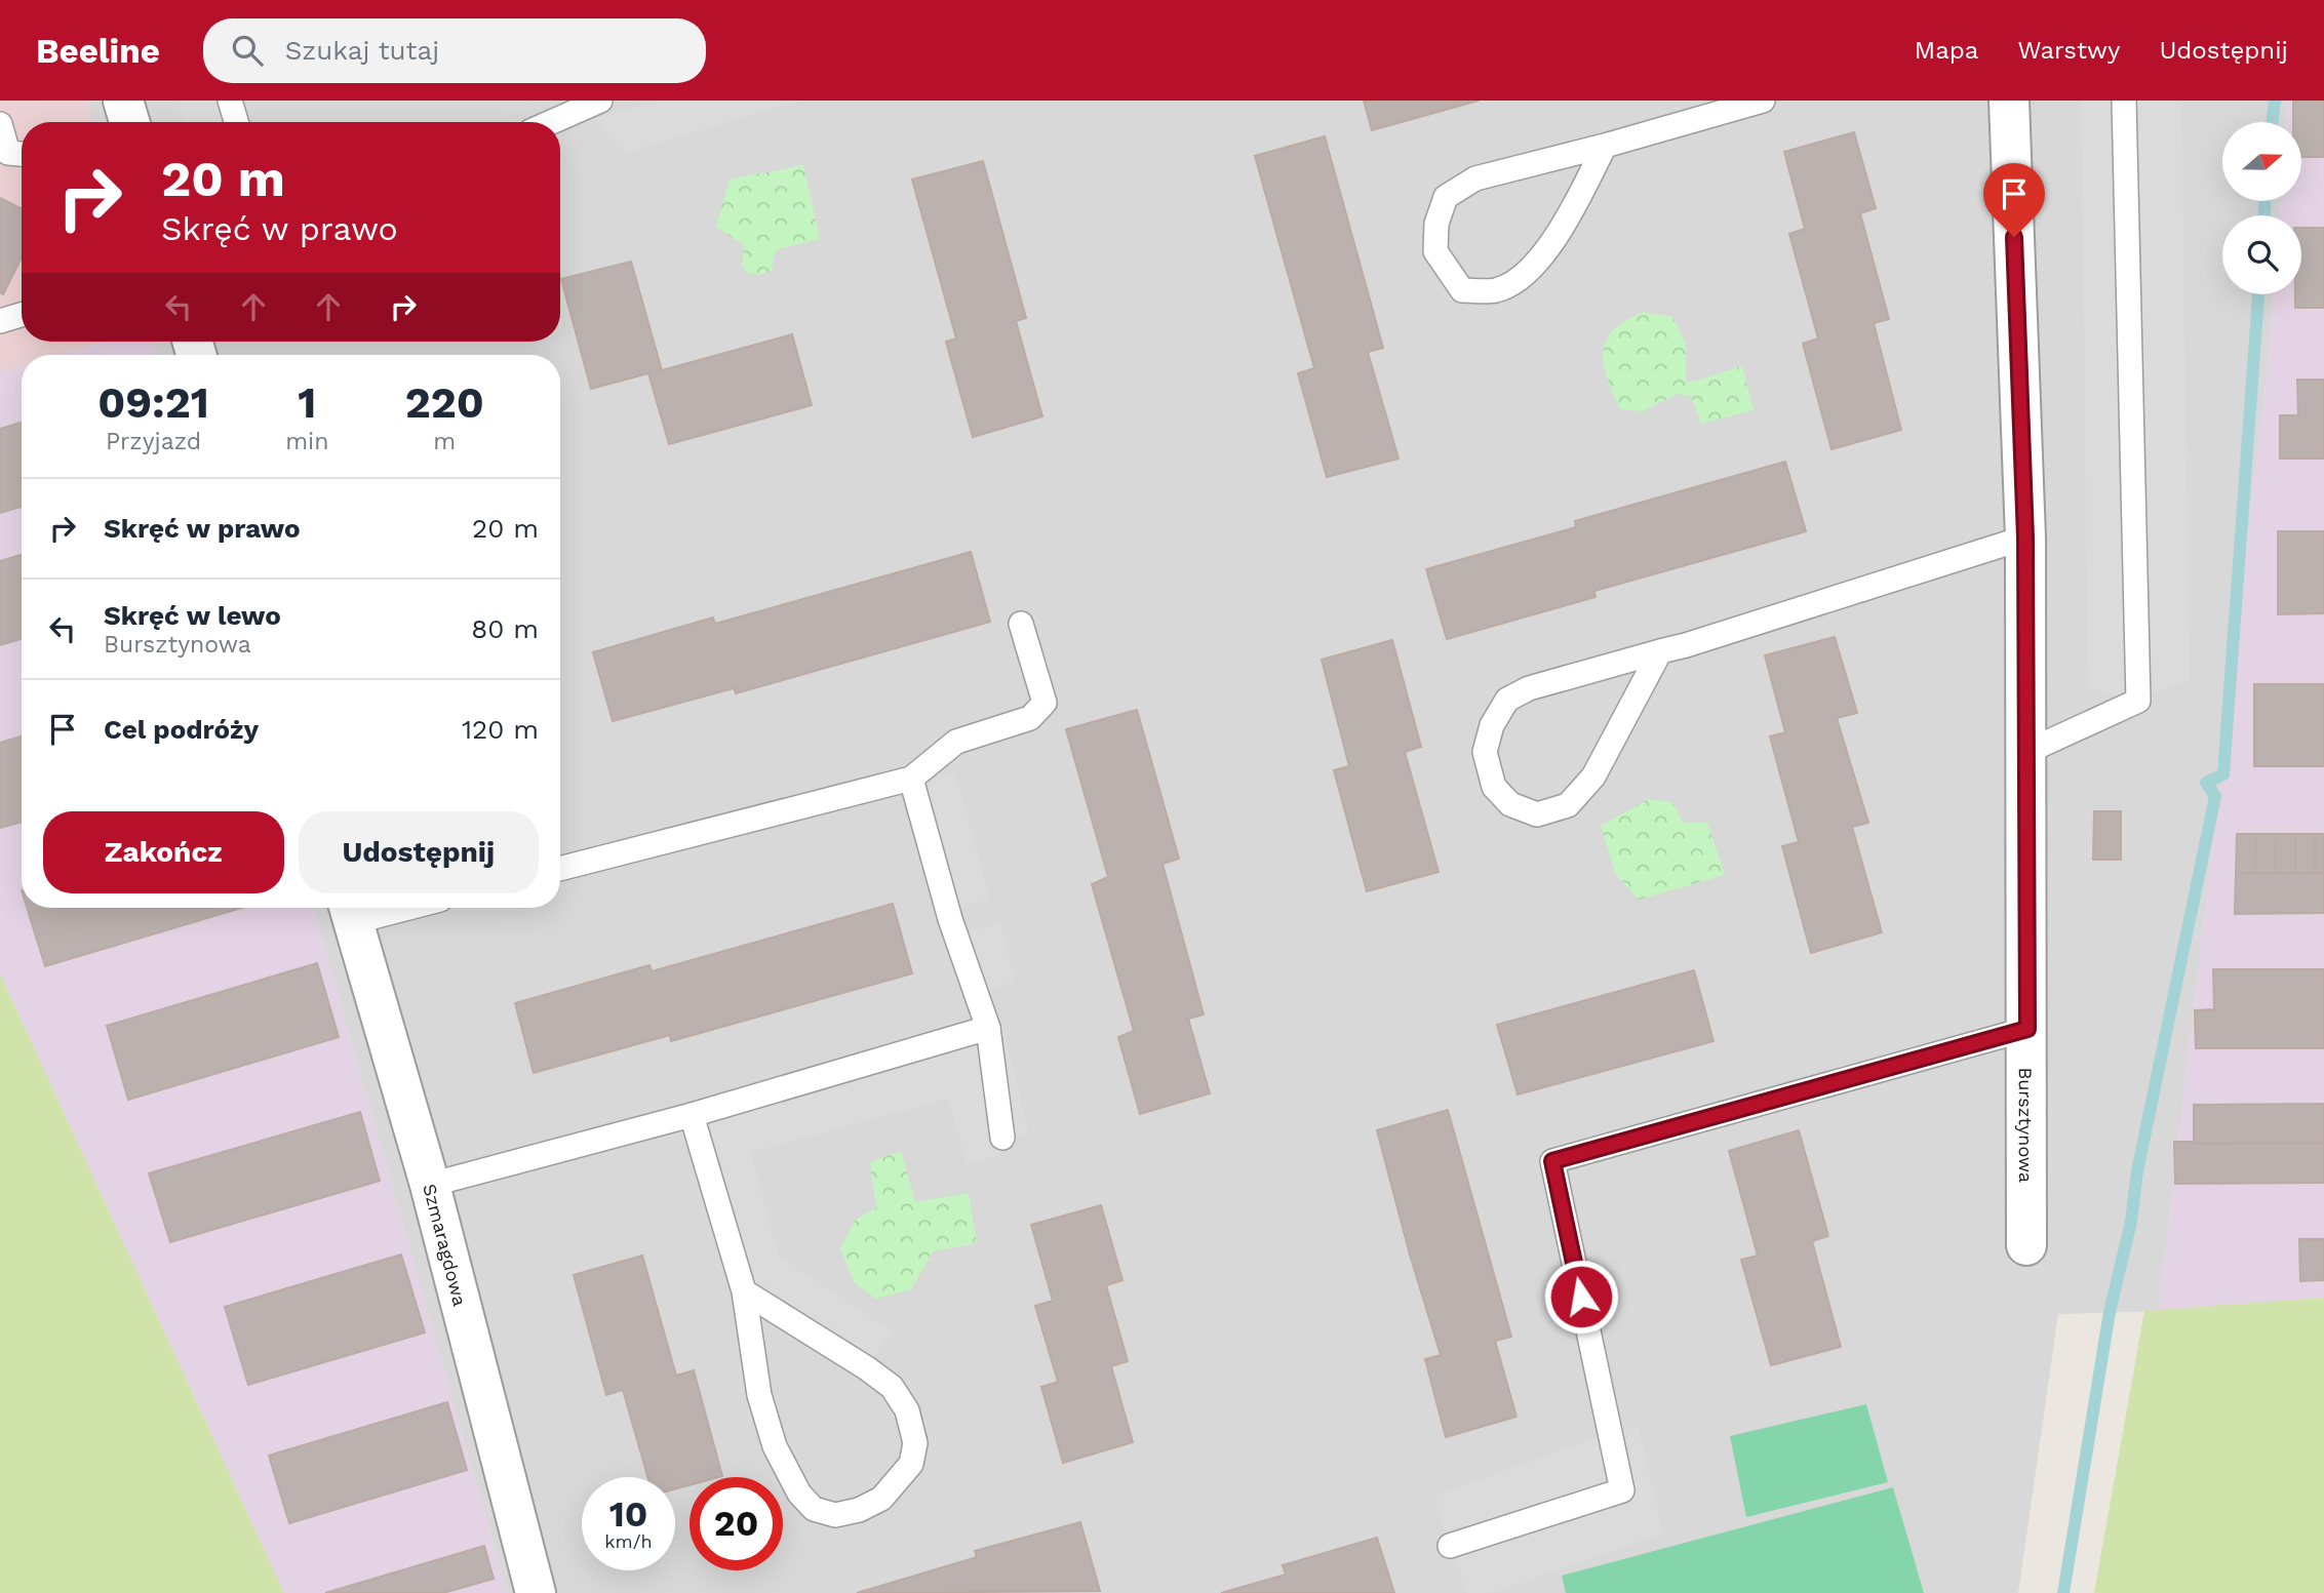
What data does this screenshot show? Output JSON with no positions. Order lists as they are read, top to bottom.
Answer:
{
  "streets": {
    "street": ["Bursztynowa", "Szmaragdowa"]
  },
  "north": "right",
  "page": {
    "header": "Beeline",
    "search": "Szukaj tutaj",
    "nav": ["Mapa", "Warstwy", "Udostępnij"],
    "turn": ["20 m", "Skręć w prawo"],
    "eta": [
      "09:21",
      "Przyjazd",
      "1",
      "min",
      "220",
      "m"
    ],
    "list": [
      {
        "name": "Skręć w prawo",
        "value": "20 m"
      },
      {
        "name": "Skręć w lewo",
        "note": "Bursztynowa",
        "value": "80 m"
      },
      {
        "name": "Cel podróży",
        "value": "120 m"
      }
    ],
    "buttons": ["Zakończ", "Udostępnij"],
    "speed": "10 km/h",
    "limit": "20"
  }
}
